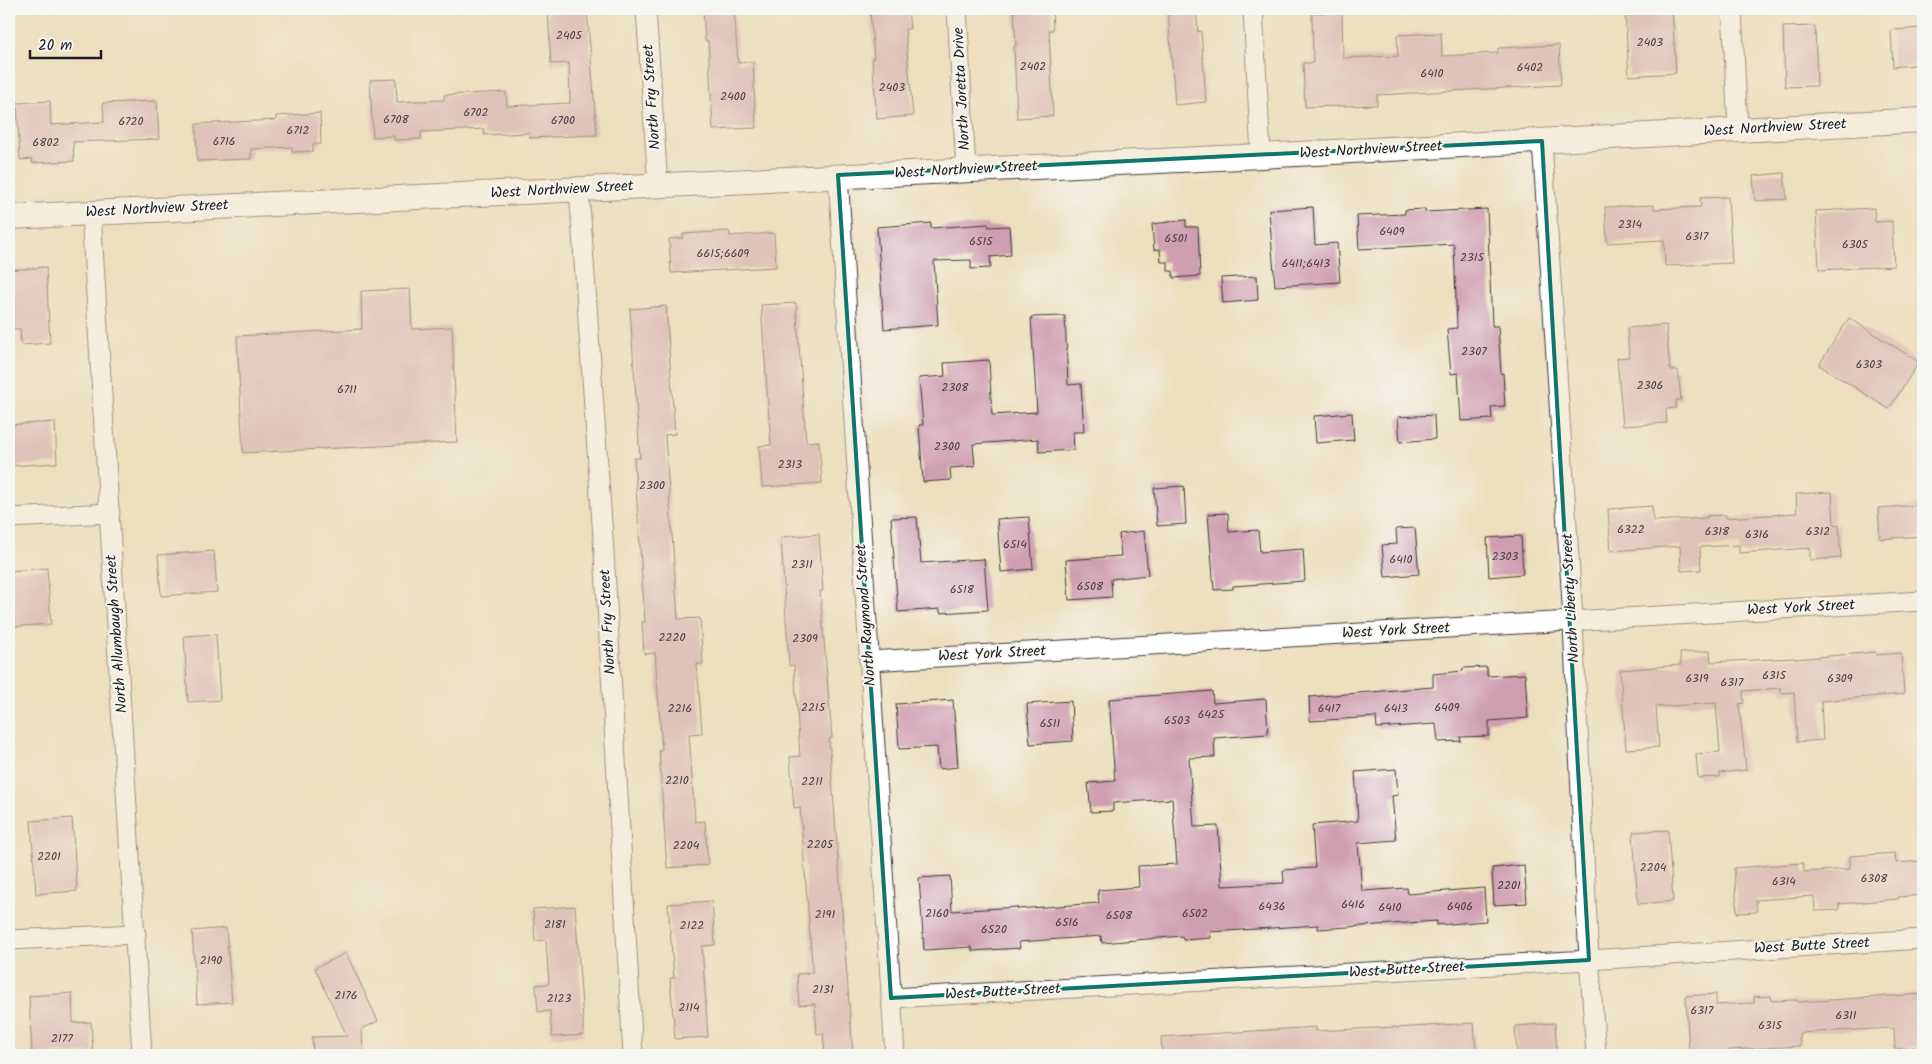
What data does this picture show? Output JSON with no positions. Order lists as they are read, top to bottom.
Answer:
{
  "streets": {
    "street": [
      "North Joretta Drive",
      "North Fry Street",
      "West Northview Street",
      "North Liberty Street",
      "West York Street",
      "North Raymond Street",
      "North Allumbaugh Street",
      "West Butte Street"
    ]
  },
  "crossings": [
    ["North Joretta Drive", "West Northview Street"],
    ["North Fry Street", "West Northview Street"],
    ["West Northview Street", "North Liberty Street"],
    ["West Northview Street", "North Raymond Street"],
    ["West Northview Street", "North Allumbaugh Street"],
    ["North Liberty Street", "West York Street"],
    ["North Liberty Street", "West Butte Street"],
    ["West York Street", "North Raymond Street"],
    ["North Raymond Street", "West Butte Street"]
  ],
  "house_numbers": [
    "2405",
    "2403",
    "2402",
    "6402",
    "6410",
    "2403",
    "2400",
    "6702",
    "6708",
    "6700",
    "6720",
    "6712",
    "6716",
    "6802",
    "2314",
    "6409",
    "6317",
    "6501",
    "6515",
    "6305",
    "6615;6609",
    "2315",
    "6411;6413",
    "2307",
    "6303",
    "2306",
    "2308",
    "6711",
    "2300",
    "2313",
    "2300",
    "6322",
    "6318",
    "6312",
    "6316",
    "6514",
    "2303",
    "6410",
    "2311",
    "6508",
    "6518",
    "2220",
    "2309",
    "6315",
    "6319",
    "6309",
    "6317",
    "2215",
    "6409",
    "2216",
    "6417",
    "6413",
    "6425",
    "6503",
    "6511",
    "2210",
    "2211",
    "2205",
    "2204",
    "2201",
    "2204",
    "6308",
    "6314",
    "2201",
    "6416",
    "6436",
    "6406",
    "6410",
    "2160",
    "6502",
    "2191",
    "6508",
    "6516",
    "2181",
    "2122",
    "6520",
    "2190",
    "2131",
    "2176",
    "2123",
    "2114",
    "6317",
    "6311",
    "6315",
    "2177"
  ],
  "scale_bar": "20 m"
}
